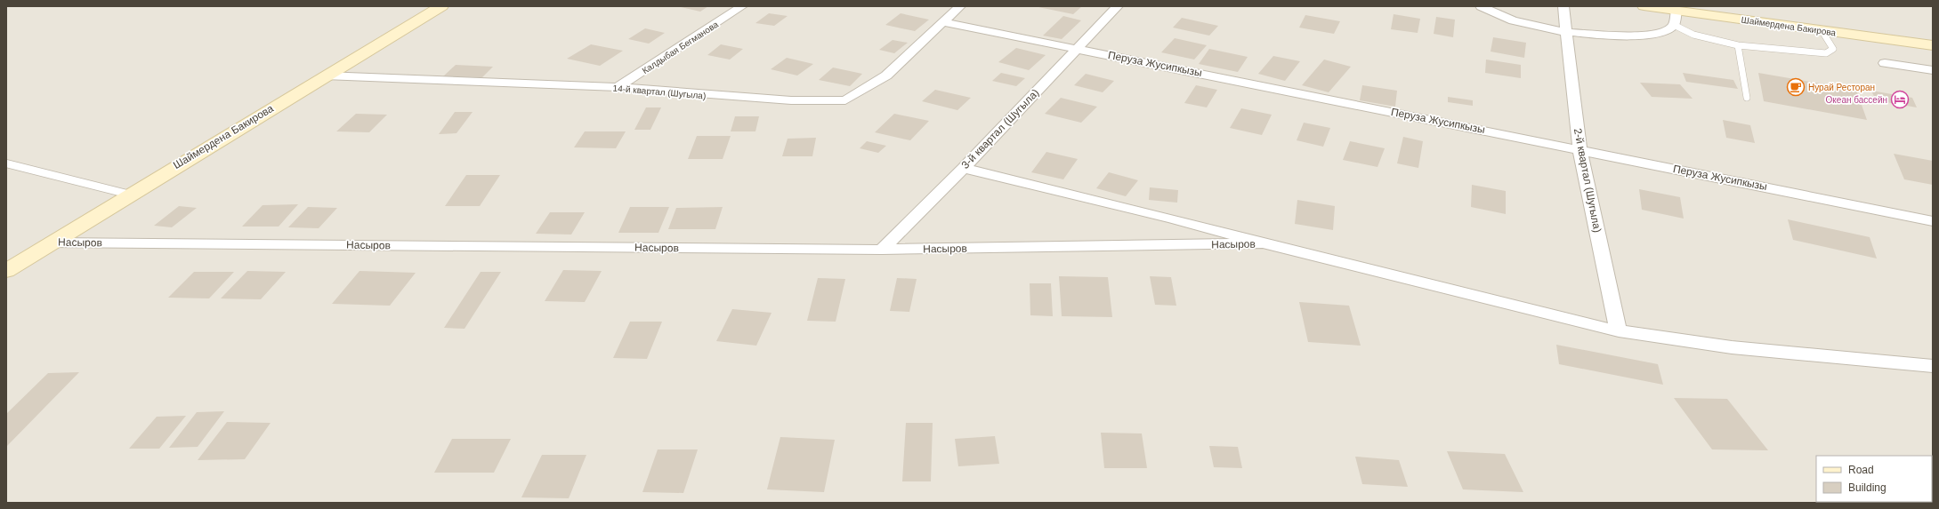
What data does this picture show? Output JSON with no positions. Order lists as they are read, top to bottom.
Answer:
{
  "streets": {
    "street": [
      "Шаймердена Бакирова",
      "Калдыбая Бегманова",
      "Перуза Жусипкызы",
      "14-й квартал (Шугыла)",
      "3-й квартал (Шугыла)",
      "2-й квартал (Шугыла)",
      "Насыров"
    ]
  },
  "crossings": [
    ["Шаймердена Бакирова", "14-й квартал (Шугыла)"],
    ["Шаймердена Бакирова", "Насыров"],
    ["Калдыбая Бегманова", "14-й квартал (Шугыла)"],
    ["Перуза Жусипкызы", "14-й квартал (Шугыла)"],
    ["Перуза Жусипкызы", "3-й квартал (Шугыла)"],
    ["Перуза Жусипкызы", "2-й квартал (Шугыла)"],
    ["3-й квартал (Шугыла)", "Насыров"]
  ],
  "places": {
    "cafe": ["Нурай Ресторан"],
    "hotel": ["Океан бассейн"]
  },
  "legend": ["Road", "Building"]
}
